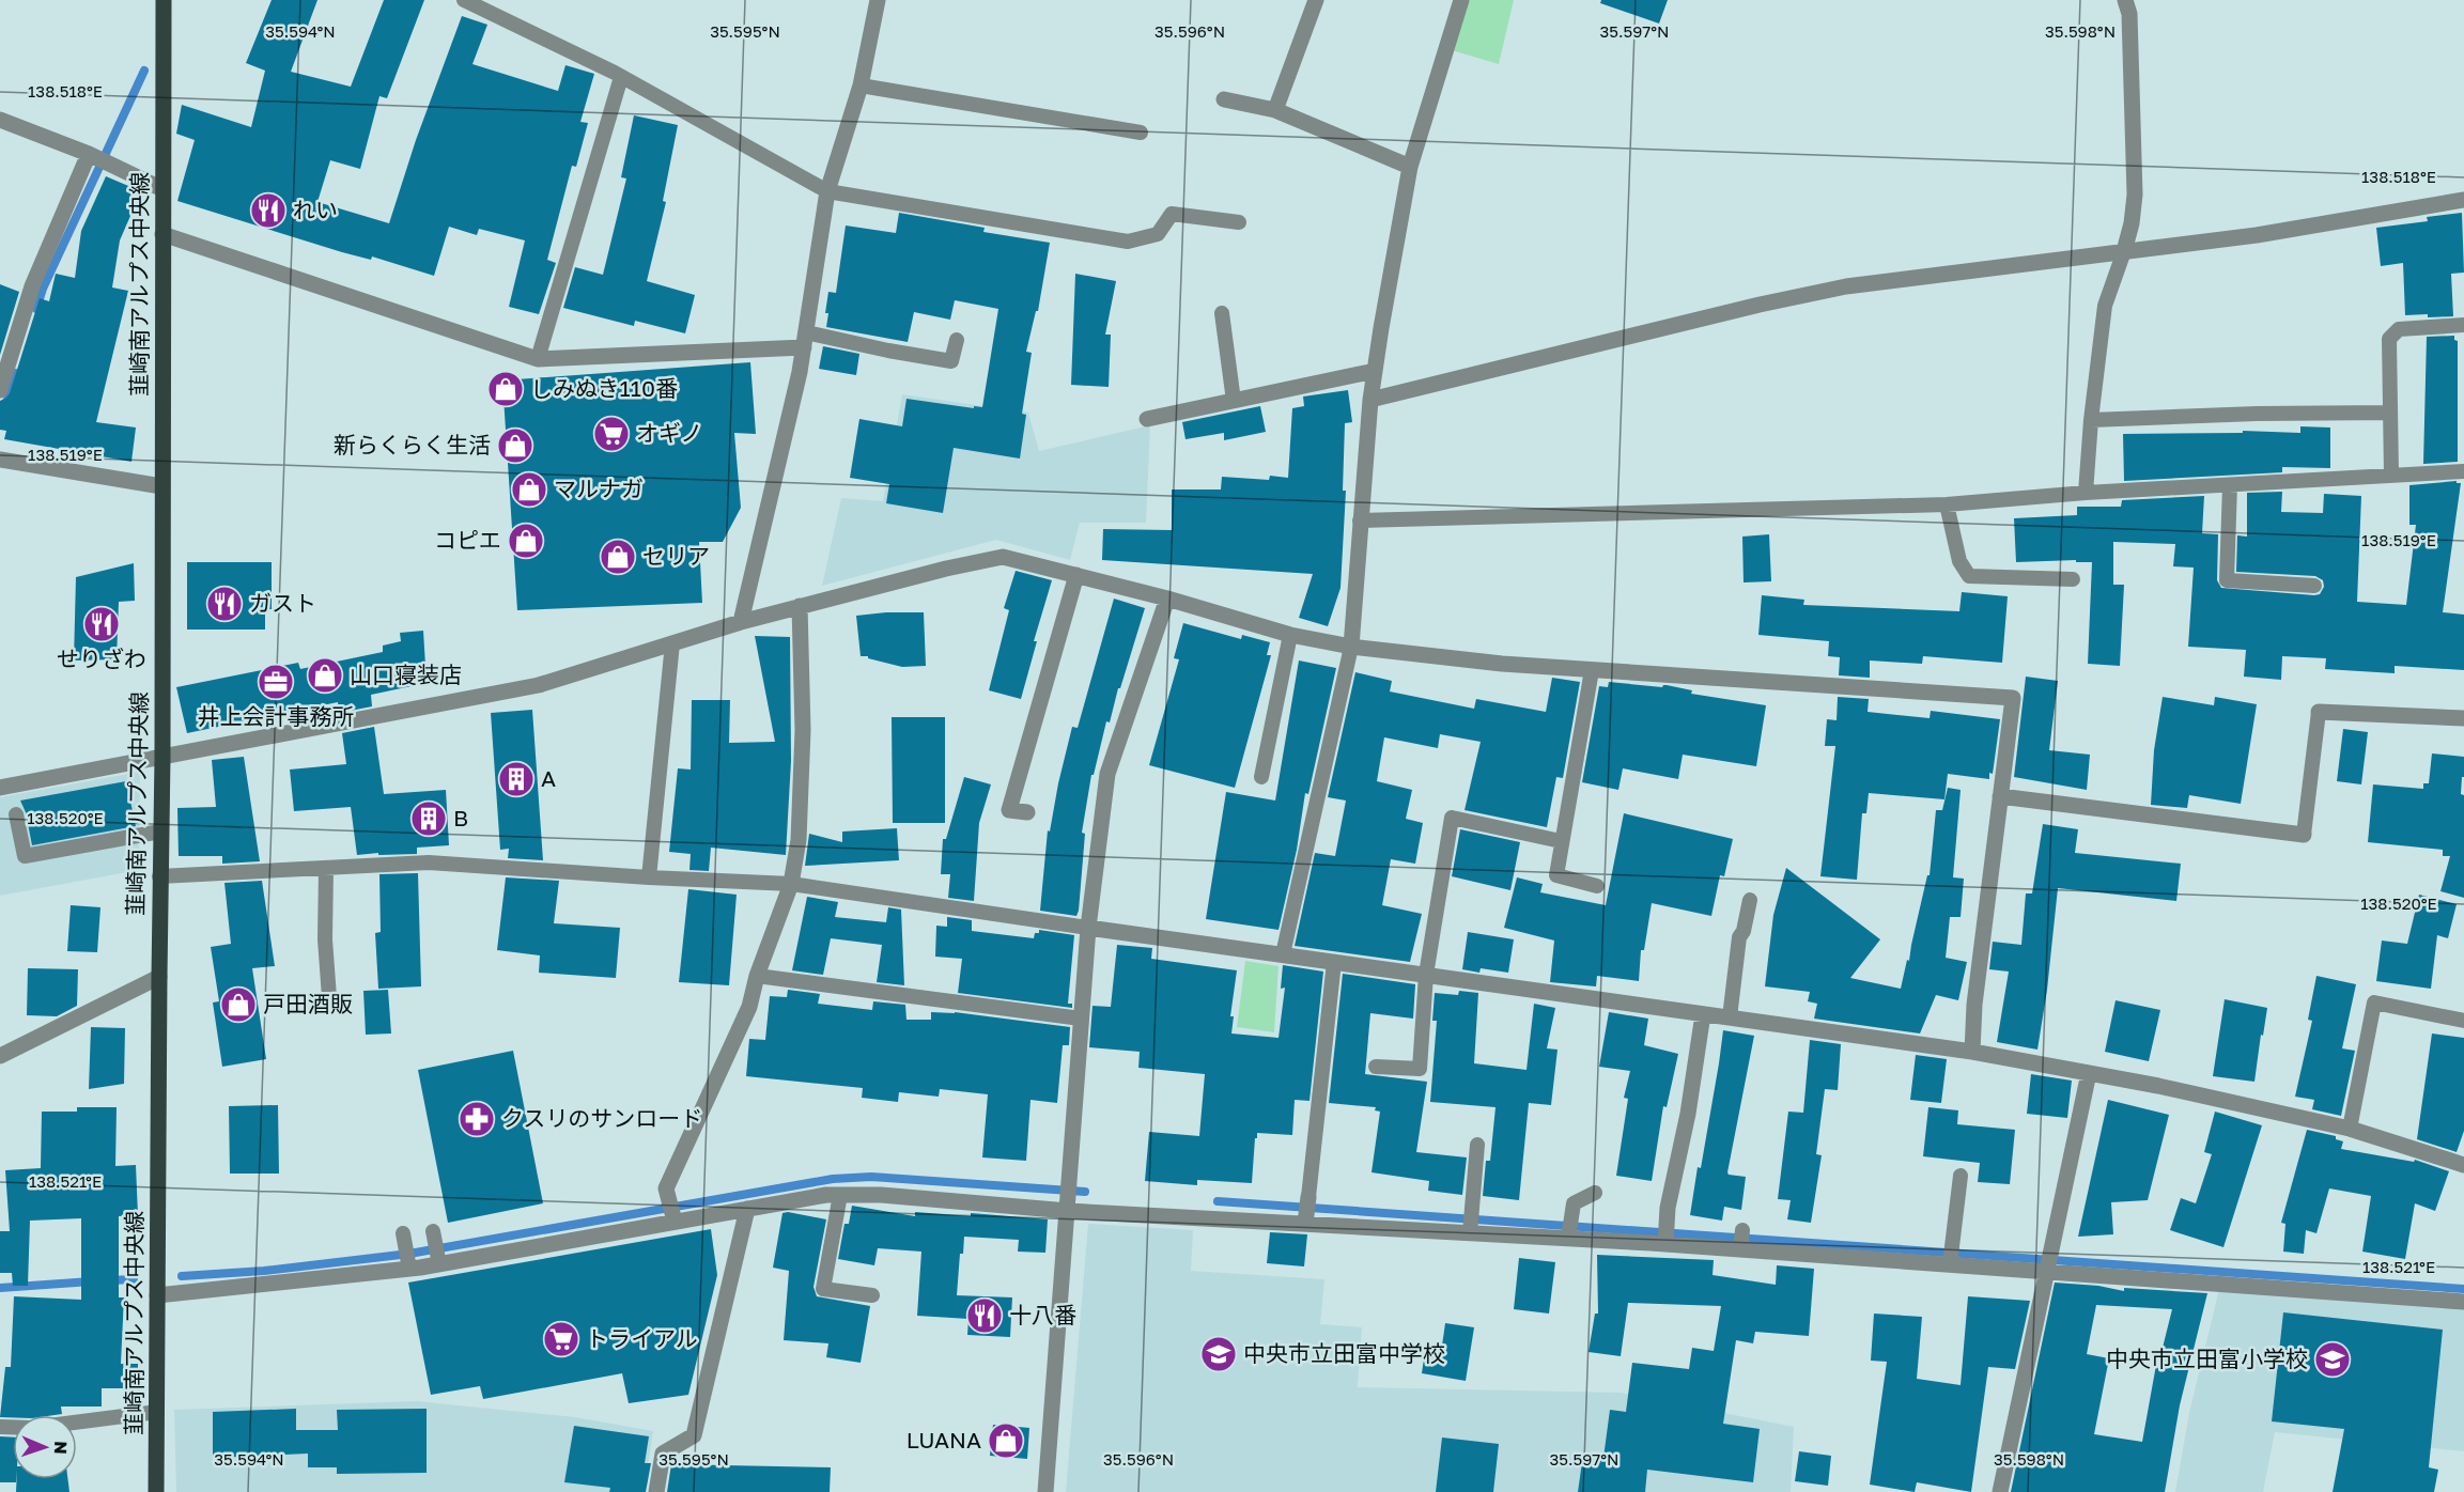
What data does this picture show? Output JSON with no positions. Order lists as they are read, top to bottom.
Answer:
{
  "streets": {
    "main road": ["韮崎南アルプス中央線"]
  },
  "places": {
    "restaurant": [
      "れい",
      "ガスト",
      "せりざわ",
      "十八番"
    ],
    "shop": [
      "しみぬき110番",
      "新らくらく生活",
      "マルナガ",
      "コピエ",
      "セリア",
      "山口寝装店",
      "戸田酒販",
      "LUANA"
    ],
    "supermarket": ["オギノ", "トライアル"],
    "office": ["井上会計事務所"],
    "building": ["A", "B"],
    "pharmacy": ["クスリのサンロード"],
    "school or university": ["中央市立田富中学校", "中央市立田富小学校"]
  },
  "north": "right",
  "coordinates": [
    "35.594°N",
    "35.595°N",
    "35.596°N",
    "35.597°N",
    "35.598°N",
    "138.518°E",
    "138.519°E",
    "138.520°E",
    "138.521°E"
  ]
}
